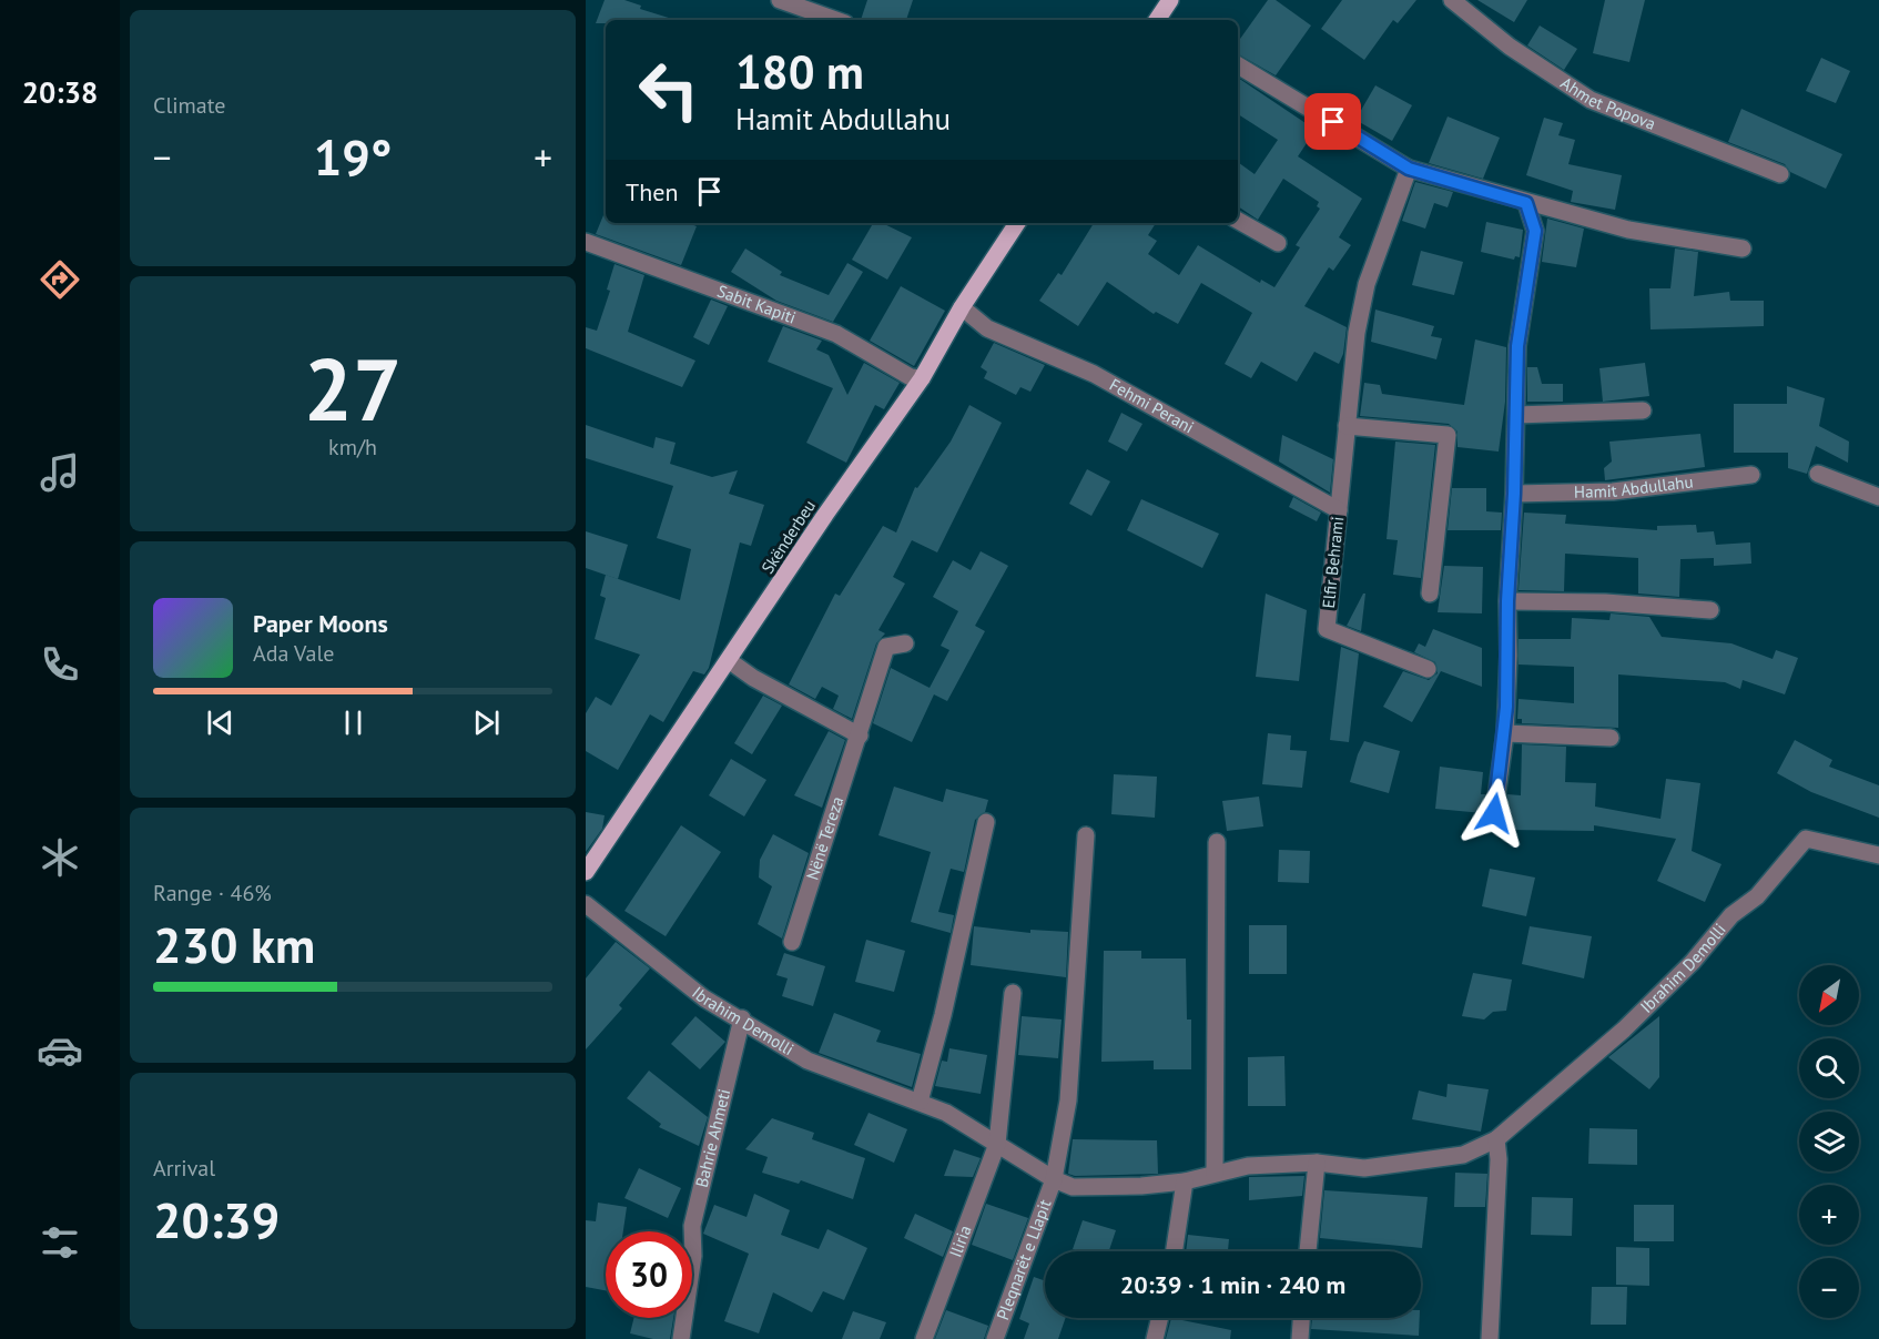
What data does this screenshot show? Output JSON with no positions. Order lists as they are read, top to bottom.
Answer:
{
  "streets": {
    "main road": ["Skënderbeu"],
    "street": [
      "Ahmet Popova",
      "Sabit Kapiti",
      "Fehmi Perani",
      "Hamit Abdullahu",
      "Elfir Behrami",
      "Nënë Tereza",
      "Ibrahim Demolli",
      "Bahrie Ahmeti",
      "Iliria",
      "Pleqnarët e Llapit"
    ]
  },
  "crossings": [
    ["Sabit Kapiti", "Skënderbeu"],
    ["Fehmi Perani", "Skënderbeu"],
    ["Fehmi Perani", "Elfir Behrami"],
    ["Ibrahim Demolli", "Bahrie Ahmeti"],
    ["Ibrahim Demolli", "Iliria"],
    ["Ibrahim Demolli", "Pleqnarët e Llapit"]
  ],
  "north": "bottom left",
  "page": {
    "tabs": "20:38",
    "tile": [
      "Climate",
      ["27", "km/h"],
      ["Range · 46%", "230 km"],
      ["Arrival", "20:39"]
    ],
    "turn": ["180 m", "Hamit Abdullahu"],
    "heat": ["−", "19°", "+"],
    "then": "Then",
    "song": ["Paper Moons", "Ada Vale"],
    "map_buttons": ["+", "−"],
    "limit": "30",
    "trip": "20:39 · 1 min · 240 m"
  }
}
